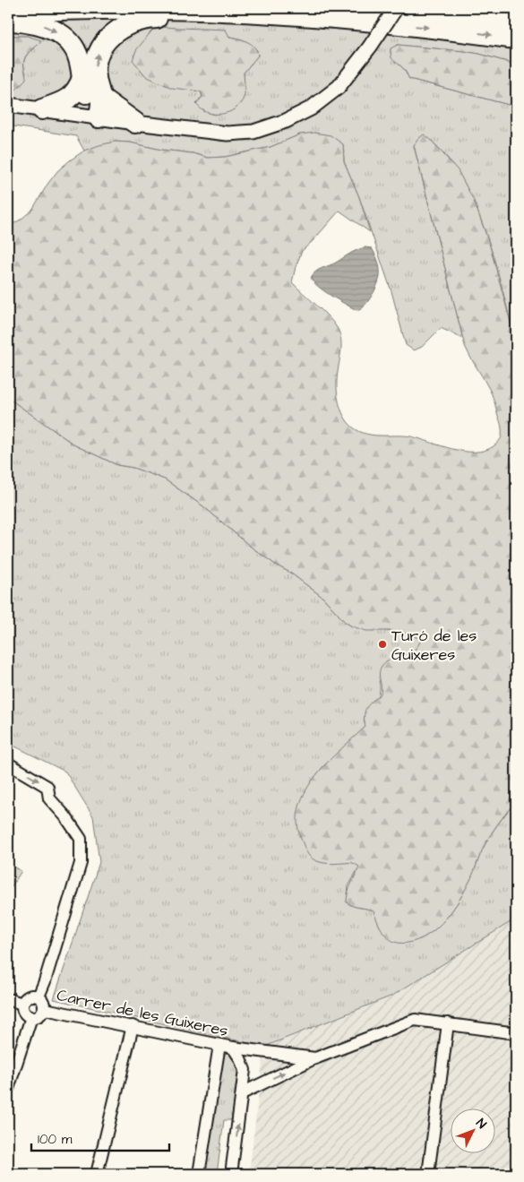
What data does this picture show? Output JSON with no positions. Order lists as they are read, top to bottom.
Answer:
{
  "streets": {
    "street": ["Carrer de les Guixeres"]
  },
  "places": ["Turó de les Guixeres"],
  "scale_bar": "100 m",
  "north": "top right"
}
